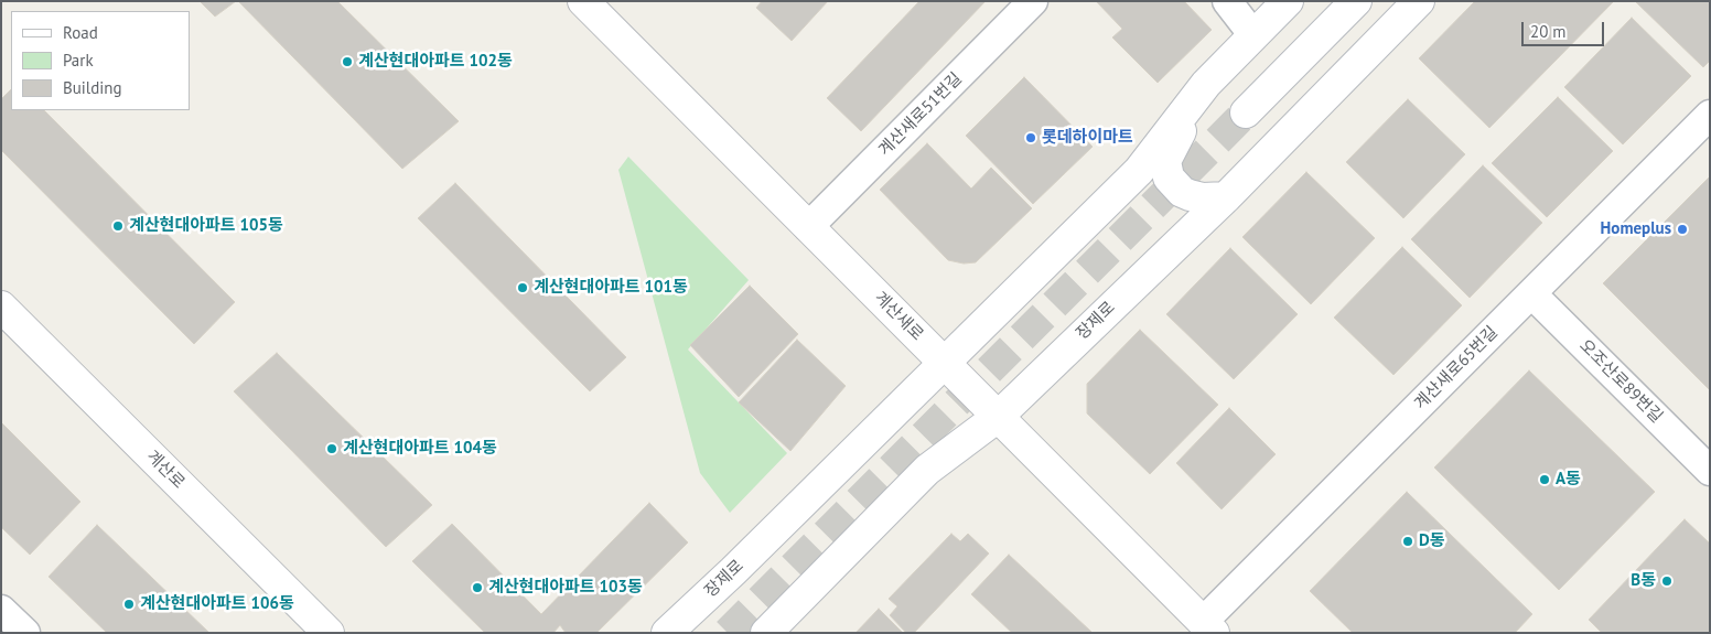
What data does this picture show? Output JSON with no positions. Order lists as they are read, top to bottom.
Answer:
{
  "streets": {
    "main road": ["계산새로", "장제로", "계산로"],
    "street": ["계산새로51번길", "계산새로65번길", "오조산로89번길"]
  },
  "crossings": [
    ["계산새로51번길", "계산새로"],
    ["계산새로", "장제로"],
    ["계산새로", "계산새로65번길"],
    ["계산새로65번길", "오조산로89번길"]
  ],
  "places": [
    "계산현대아파트 102동",
    "롯데하이마트",
    "계산현대아파트 105동",
    "Homeplus",
    "계산현대아파트 101동",
    "계산현대아파트 104동",
    "A동",
    "D동",
    "B동",
    "계산현대아파트 103동",
    "계산현대아파트 106동"
  ],
  "legend": ["Road", "Park", "Building"],
  "scale_bar": "20 m"
}
